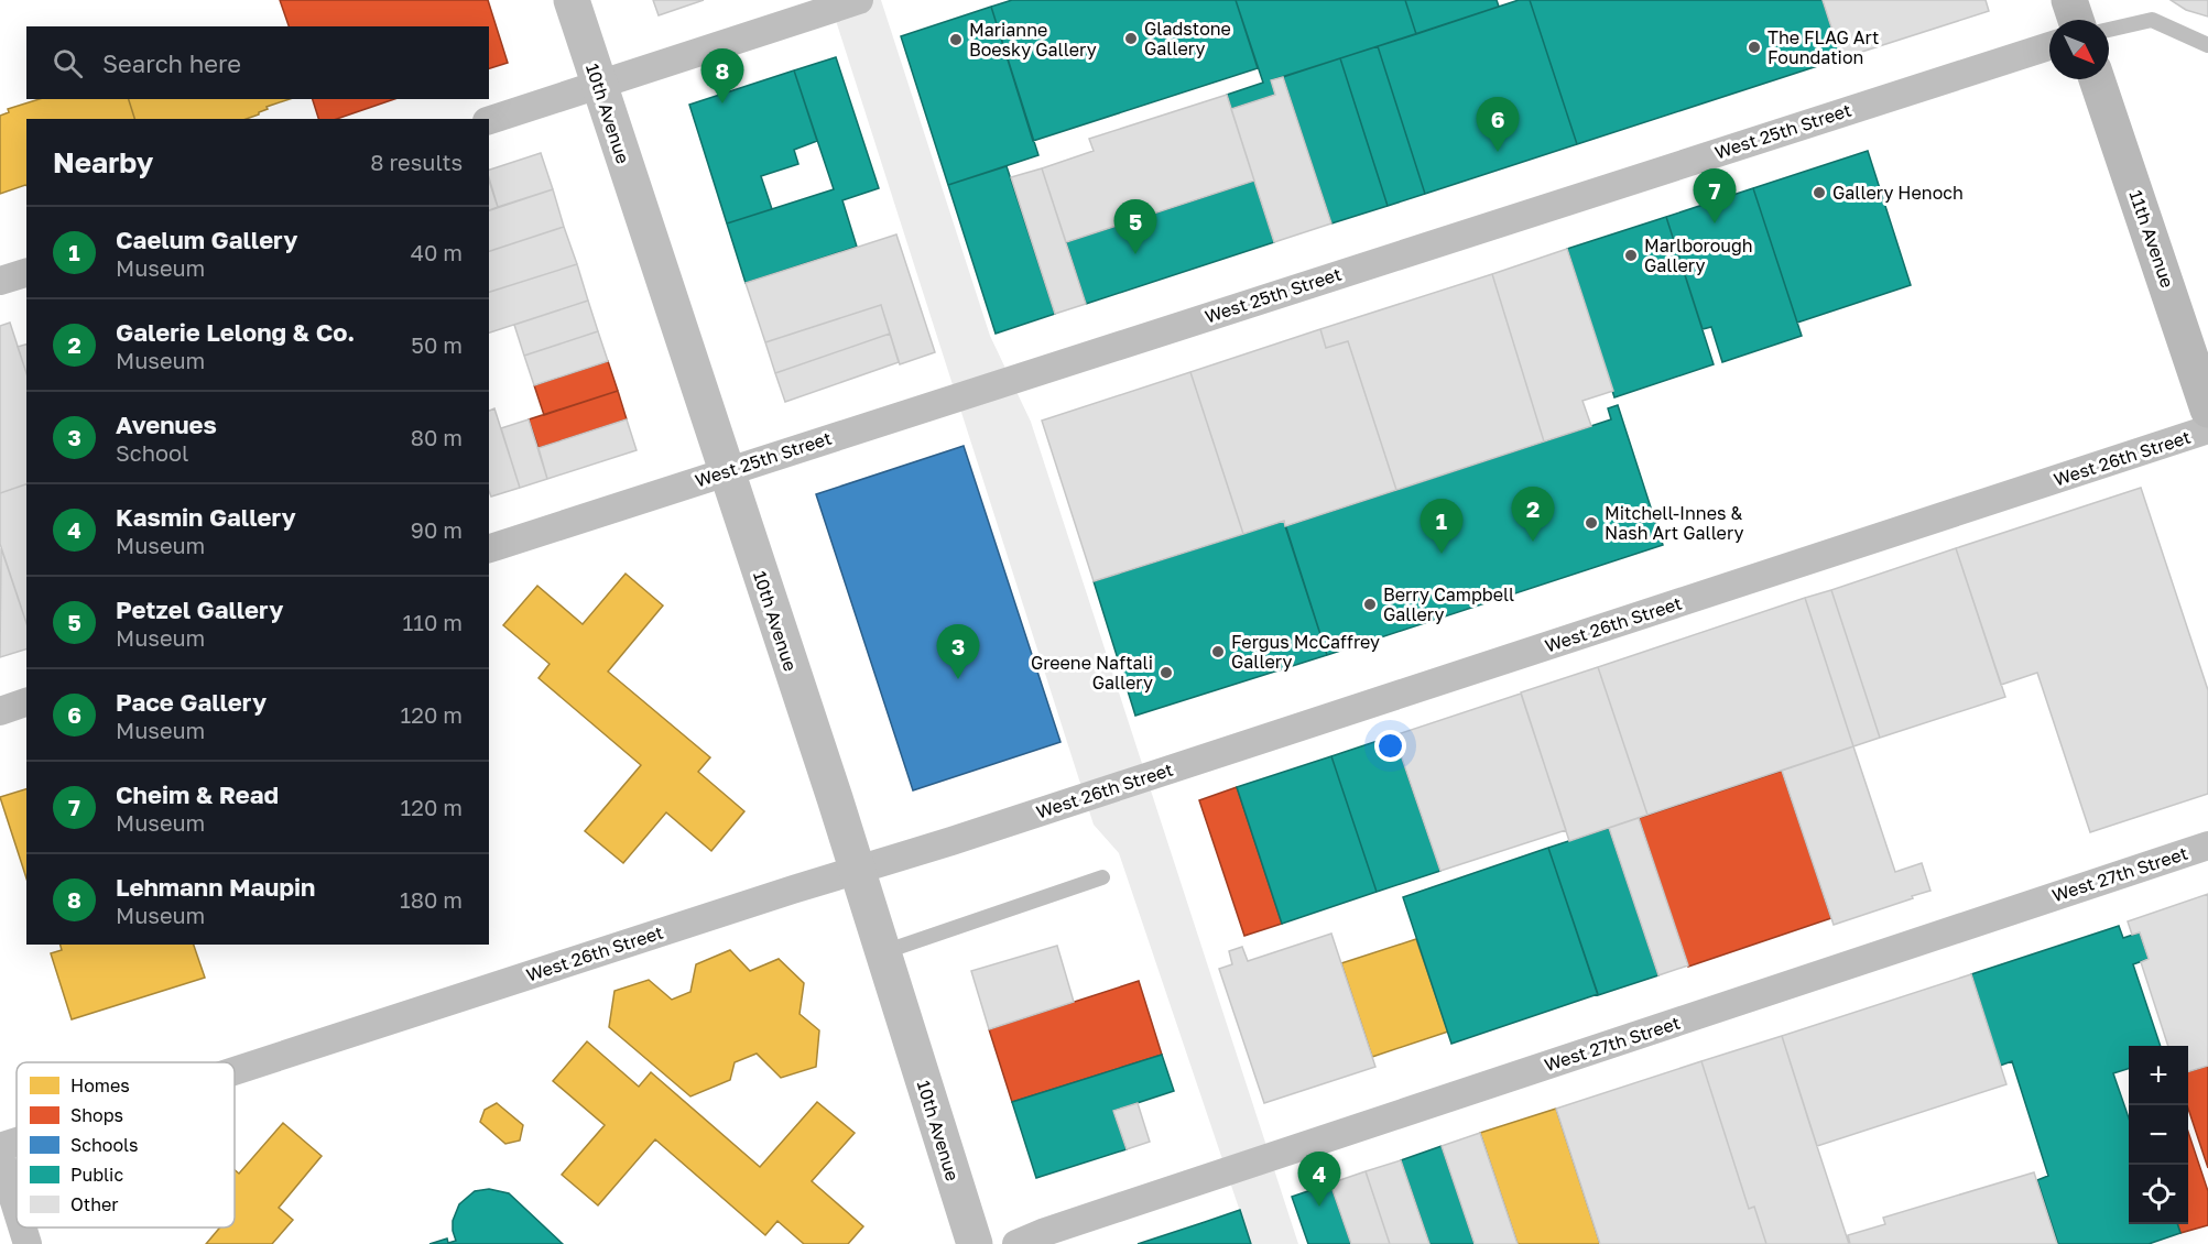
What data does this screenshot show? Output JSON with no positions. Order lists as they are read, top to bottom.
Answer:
{
  "streets": {
    "main road": ["10th Avenue", "11th Avenue"],
    "street": ["West 25th Street", "West 26th Street", "West 27th Street"]
  },
  "crossings": [
    ["10th Avenue", "West 25th Street"],
    ["10th Avenue", "West 26th Street"]
  ],
  "places": [
    "Gladstone Gallery",
    "Marianne Boesky Gallery",
    "The FLAG Art Foundation",
    "Gallery Henoch",
    "Marlborough Gallery",
    "Mitchell-Innes & Nash Art Gallery",
    "Berry Campbell Gallery",
    "Fergus McCaffrey Gallery",
    "Greene Naftali Gallery"
  ],
  "legend": [
    "Homes",
    "Shops",
    "Schools",
    "Public",
    "Other"
  ],
  "north": "bottom right",
  "page": {
    "search": "Search here",
    "pins": [
      "8",
      "6",
      "7",
      "5",
      "2",
      "1",
      "3",
      "4"
    ],
    "heading": ["Nearby", "8 results"],
    "list": [
      {
        "mark": "1",
        "name": "Caelum Gallery",
        "note": "Museum",
        "value": "40 m"
      },
      {
        "mark": "2",
        "name": "Galerie Lelong & Co.",
        "note": "Museum",
        "value": "50 m"
      },
      {
        "mark": "3",
        "name": "Avenues",
        "note": "School",
        "value": "80 m"
      },
      {
        "mark": "4",
        "name": "Kasmin Gallery",
        "note": "Museum",
        "value": "90 m"
      },
      {
        "mark": "5",
        "name": "Petzel Gallery",
        "note": "Museum",
        "value": "110 m"
      },
      {
        "mark": "6",
        "name": "Pace Gallery",
        "note": "Museum",
        "value": "120 m"
      },
      {
        "mark": "7",
        "name": "Cheim & Read",
        "note": "Museum",
        "value": "120 m"
      },
      {
        "mark": "8",
        "name": "Lehmann Maupin",
        "note": "Museum",
        "value": "180 m"
      }
    ],
    "map_buttons": ["+", "−"]
  }
}
